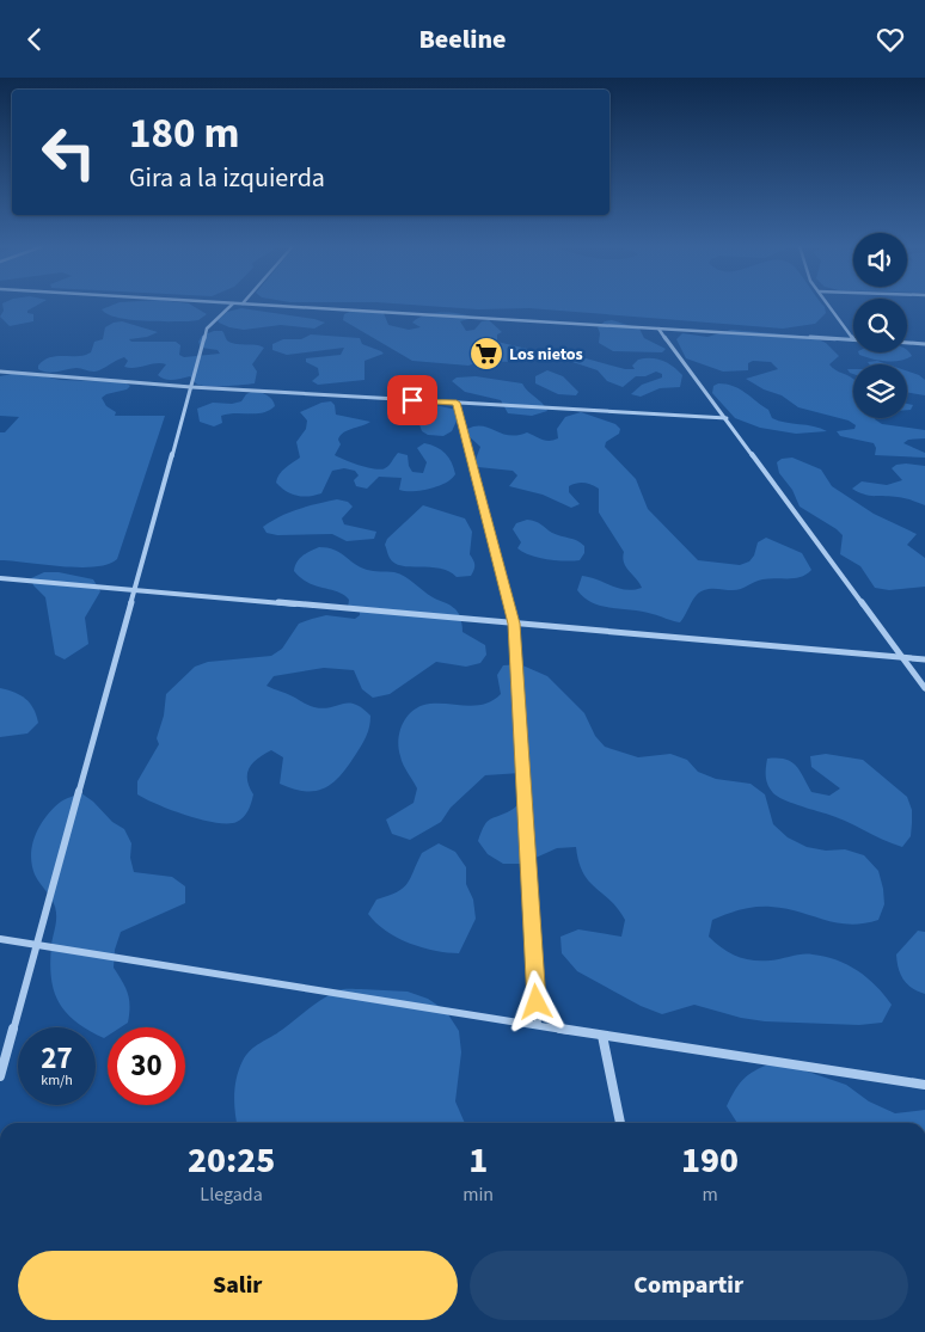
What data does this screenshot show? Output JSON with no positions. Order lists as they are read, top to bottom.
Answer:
{
  "places": {
    "supermarket": ["Los nietos"]
  },
  "page": {
    "header": "Beeline",
    "turn": ["180 m", "Gira a la izquierda"],
    "speed": "27 km/h",
    "limit": "30",
    "eta": [
      "20:25",
      "Llegada",
      "1",
      "min",
      "190",
      "m"
    ],
    "buttons": ["Salir", "Compartir"]
  }
}
